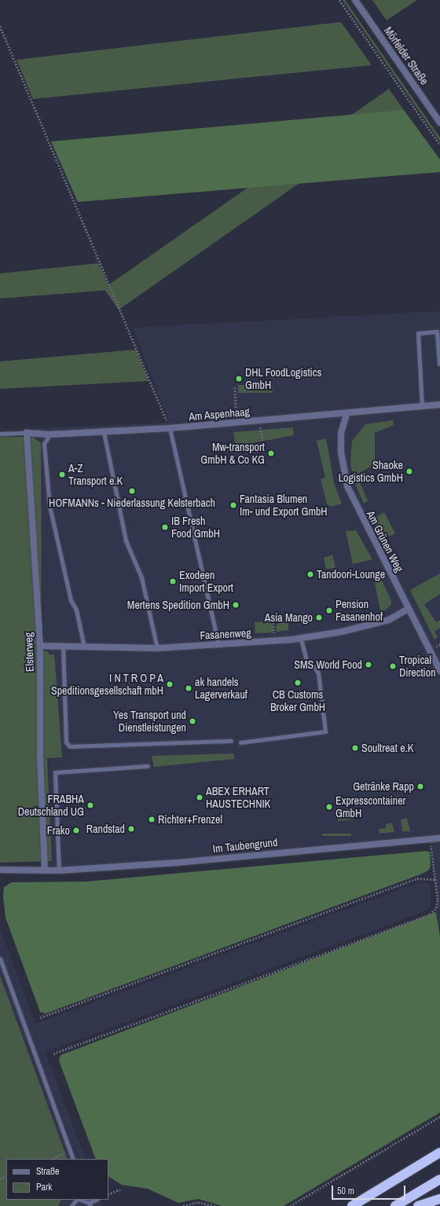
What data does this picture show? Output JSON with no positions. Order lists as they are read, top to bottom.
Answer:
{
  "streets": {
    "street": [
      "Mörfelder Straße",
      "Am Aspenhaag",
      "Am Grünen Weg",
      "Fasanenweg",
      "Elsterweg",
      "Im Taubengrund"
    ]
  },
  "crossings": [
    ["Am Aspenhaag", "Am Grünen Weg"],
    ["Am Aspenhaag", "Elsterweg"],
    ["Am Grünen Weg", "Fasanenweg"],
    ["Fasanenweg", "Elsterweg"],
    ["Elsterweg", "Im Taubengrund"]
  ],
  "places": [
    "DHL FoodLogistics GmbH",
    "Mw-transport GmbH & Co KG",
    "Shaoke Logistics GmbH",
    "A-Z Transport e.K",
    "HOFMANNs - Niederlassung Kelsterbach",
    "Fantasia Blumen Im- und Export GmbH",
    "IB Fresh Food GmbH",
    "Tandoori-Lounge",
    "Exodeen Import Export",
    "Mertens Spedition GmbH",
    "Pension Fasanenhof",
    "Asia Mango",
    "SMS World Food",
    "Tropical Direction",
    "CB Customs Broker GmbH",
    "I N T R O P A Speditionsgesellschaft mbH",
    "ak handels Lagerverkauf",
    "Yes Transport und Dienstleistungen",
    "Soultreat e.K",
    "Getränke Rapp",
    "ABEX ERHART HAUSTECHNIK",
    "FRABHA Deutschland UG",
    "Expresscontainer GmbH",
    "Richter+Frenzel",
    "Randstad",
    "Frako"
  ],
  "legend": ["Straße", "Park"],
  "scale_bar": "50 m"
}
